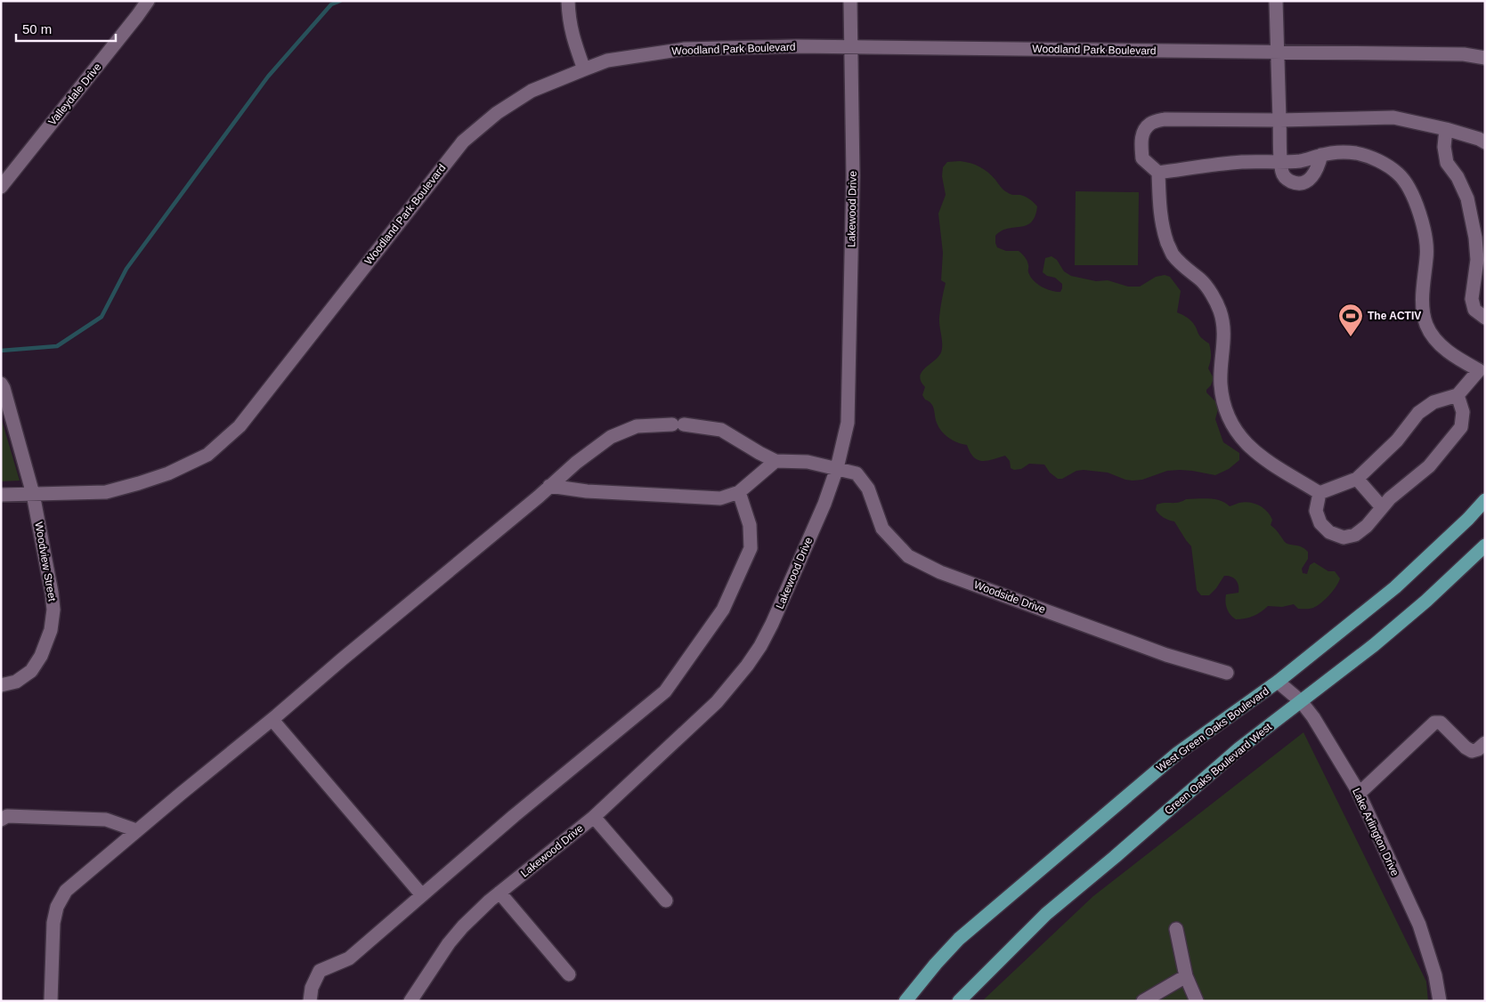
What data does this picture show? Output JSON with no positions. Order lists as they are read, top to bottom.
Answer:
{
  "streets": {
    "main road": ["West Green Oaks Boulevard", "Green Oaks Boulevard West"],
    "street": [
      "Woodland Park Boulevard",
      "Valleydale Drive",
      "Lakewood Drive",
      "Woodview Street",
      "Woodside Drive",
      "Lake Arlington Drive"
    ]
  },
  "crossings": [
    ["Woodland Park Boulevard", "Lakewood Drive"],
    ["Woodland Park Boulevard", "Woodview Street"],
    ["Lakewood Drive", "Woodside Drive"],
    ["West Green Oaks Boulevard", "Lake Arlington Drive"],
    ["Green Oaks Boulevard West", "Lake Arlington Drive"]
  ],
  "places": {
    "sports": ["The ACTIV"]
  },
  "scale_bar": "50 m"
}
